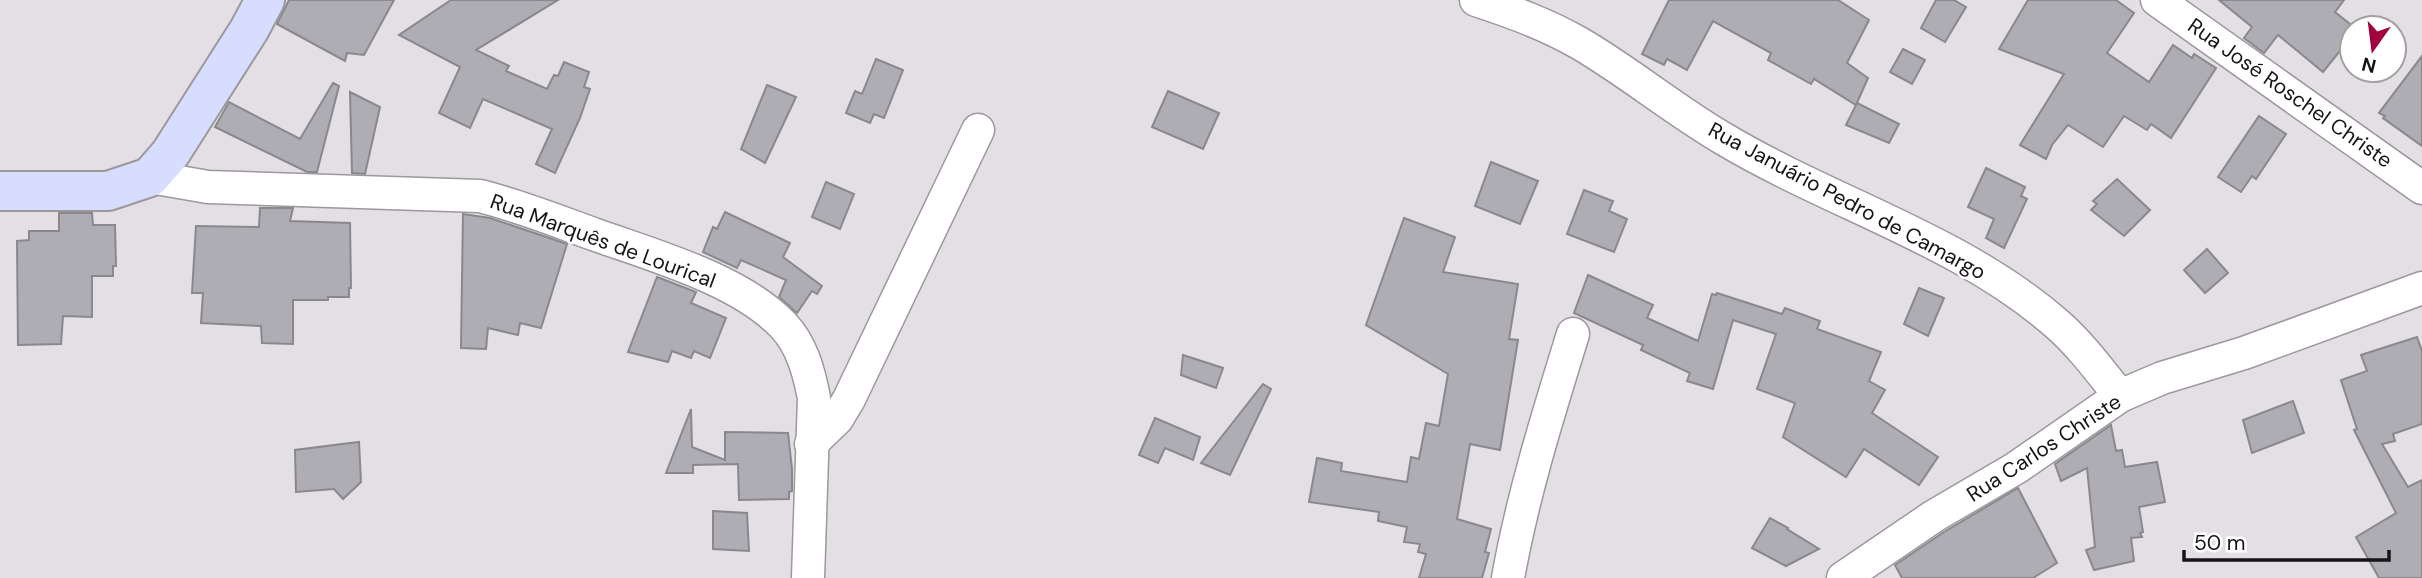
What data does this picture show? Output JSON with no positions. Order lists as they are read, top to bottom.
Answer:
{
  "streets": {
    "street": [
      "Rua José Roschel Christe",
      "Rua Januário Pedro de Camargo",
      "Rua Marquês de Lourical",
      "Rua Carlos Christe"
    ]
  },
  "crossings": [
    ["Rua Januário Pedro de Camargo", "Rua Carlos Christe"]
  ],
  "scale_bar": "50 m",
  "north": "bottom"
}
